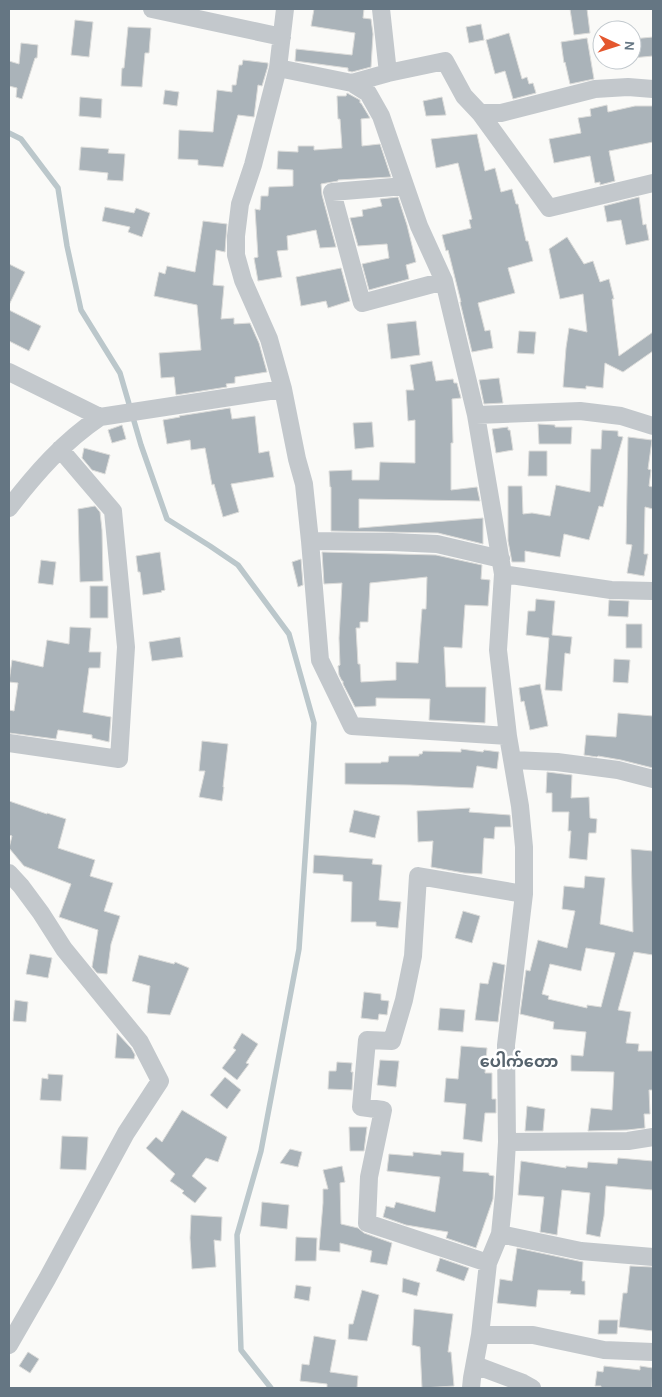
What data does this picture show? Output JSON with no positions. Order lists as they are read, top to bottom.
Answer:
{
  "districts": ["ပေါက်တော"],
  "north": "right"
}
